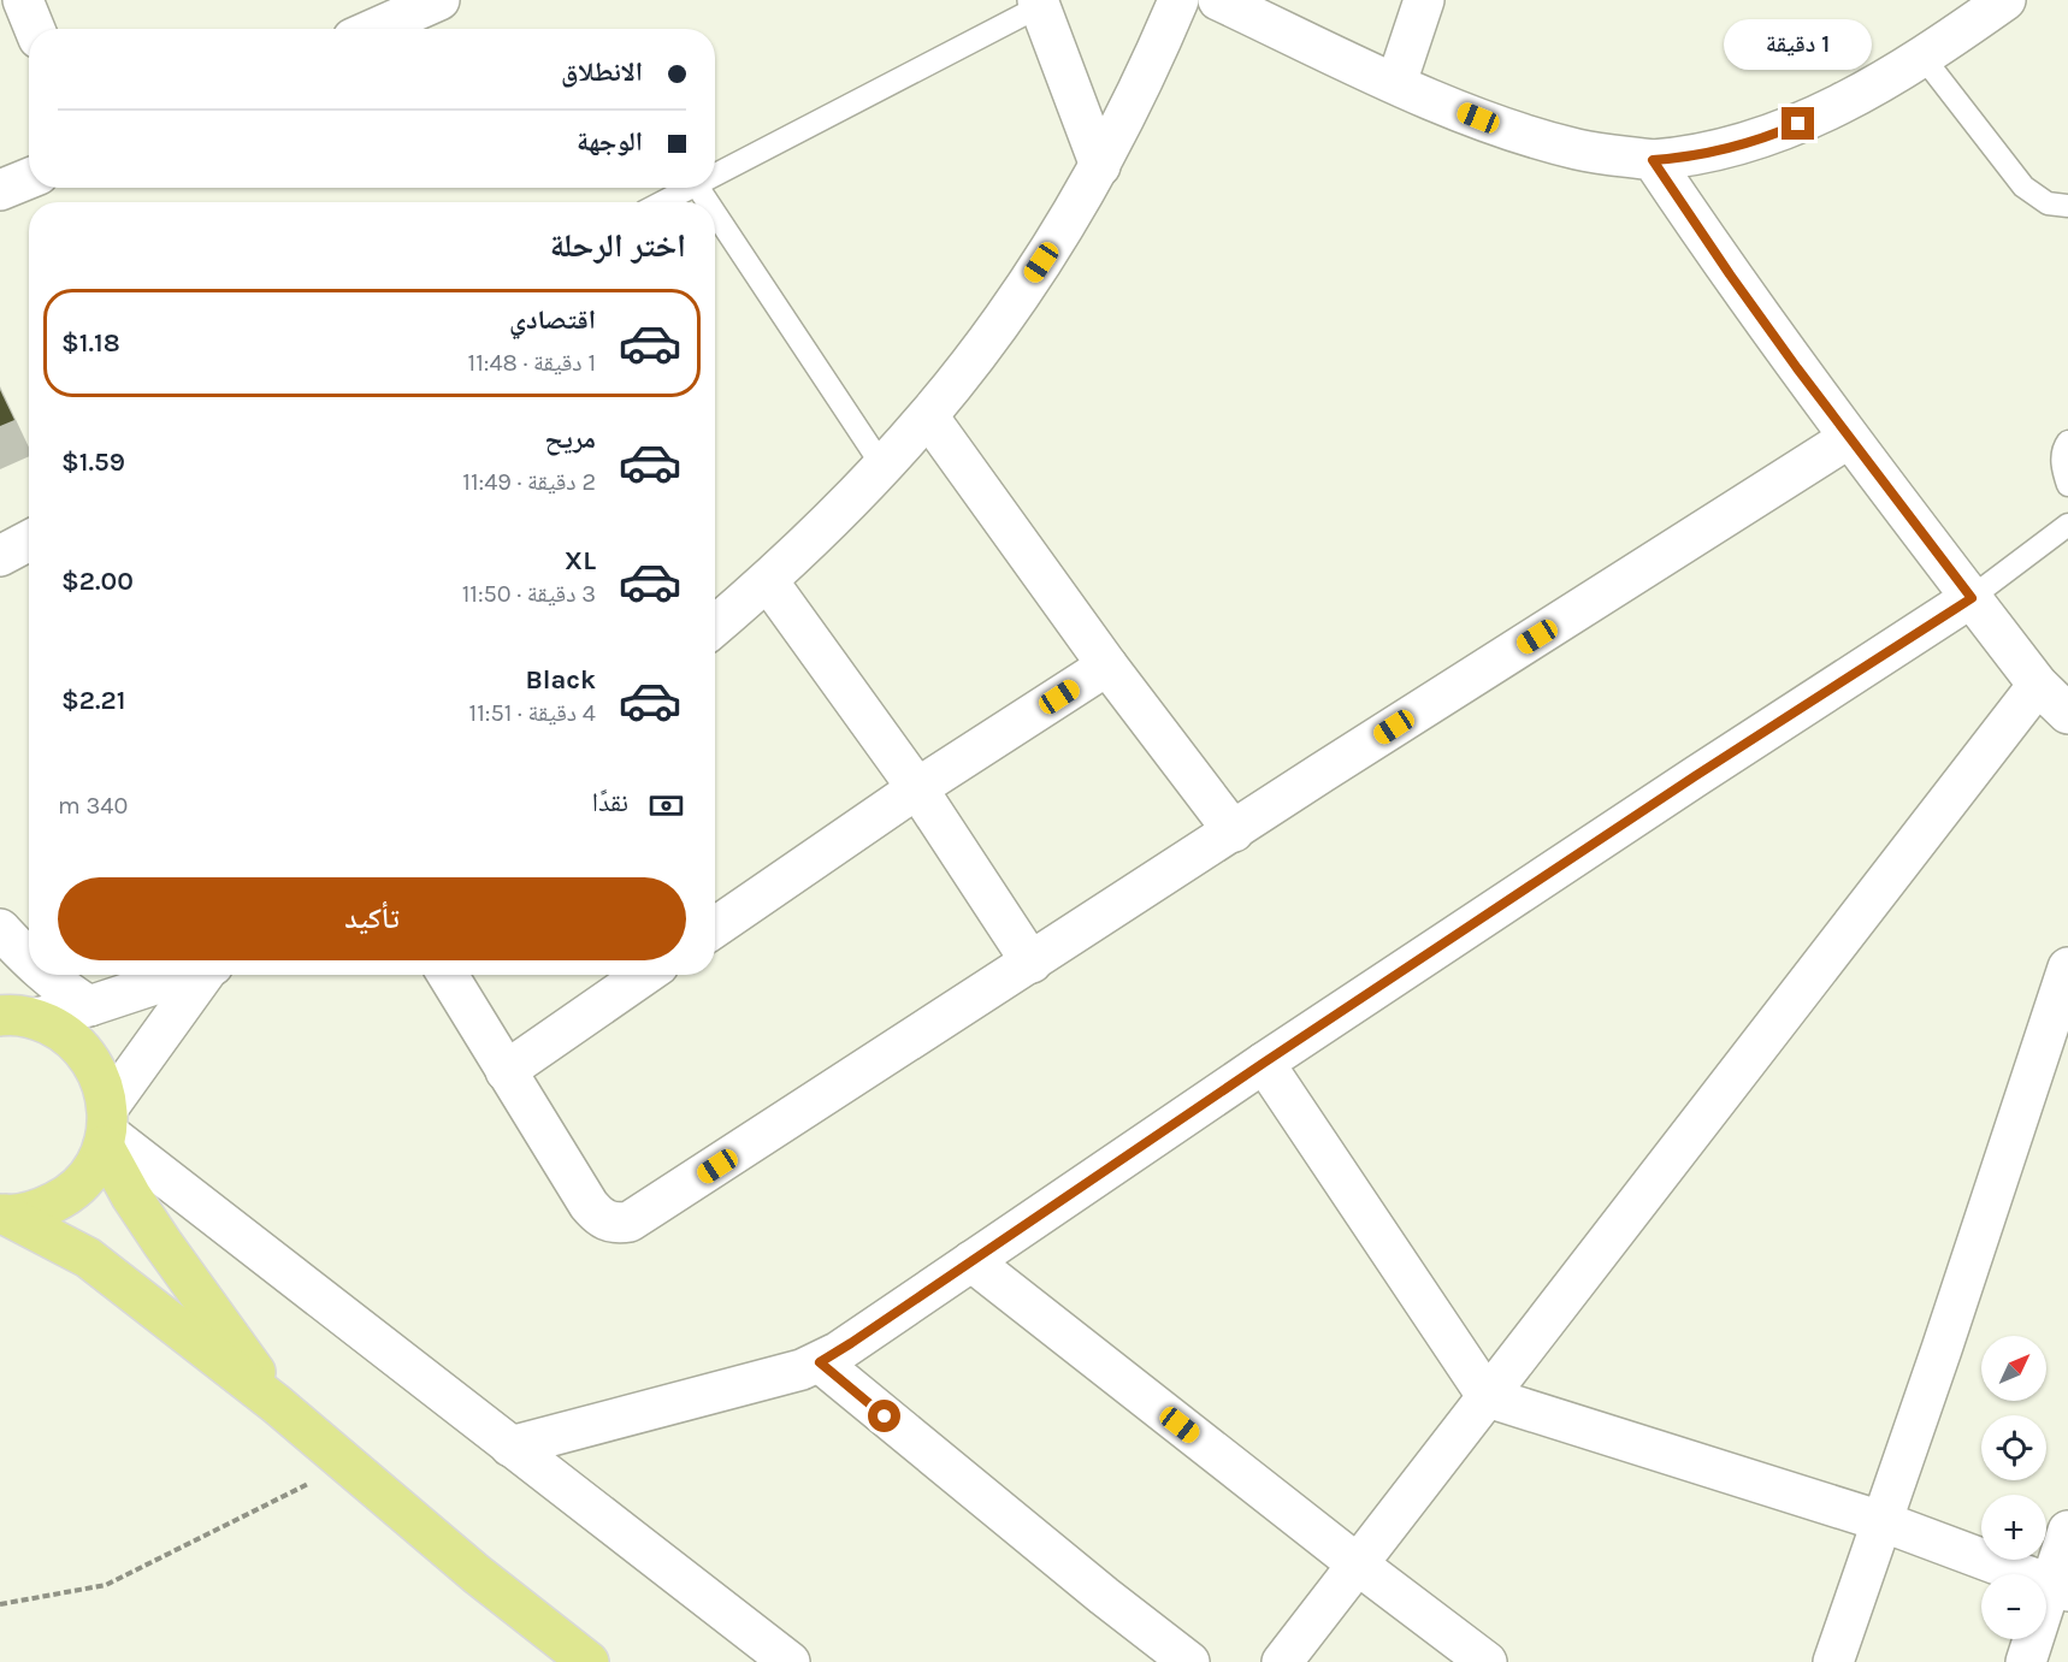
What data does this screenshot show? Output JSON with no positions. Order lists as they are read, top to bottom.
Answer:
{
  "north": "top right",
  "page": {
    "bubble": "1 دقيقة",
    "banner": ["الانطلاق", "الوجهة"],
    "heading": "اختر الرحلة",
    "list": [
      {
        "name": "اقتصادي",
        "note": "1 دقيقة · 11:48",
        "value": "$1.18"
      },
      {
        "name": "مريح",
        "note": "2 دقيقة · 11:49",
        "value": "$1.59"
      },
      {
        "name": "XL",
        "note": "3 دقيقة · 11:50",
        "value": "$2.00"
      },
      {
        "name": "Black",
        "note": "4 دقيقة · 11:51",
        "value": "$2.21"
      }
    ],
    "pay": ["نقدًا", "340 m"],
    "buttons": "تأكيد",
    "map_buttons": ["+", "−"]
  }
}
